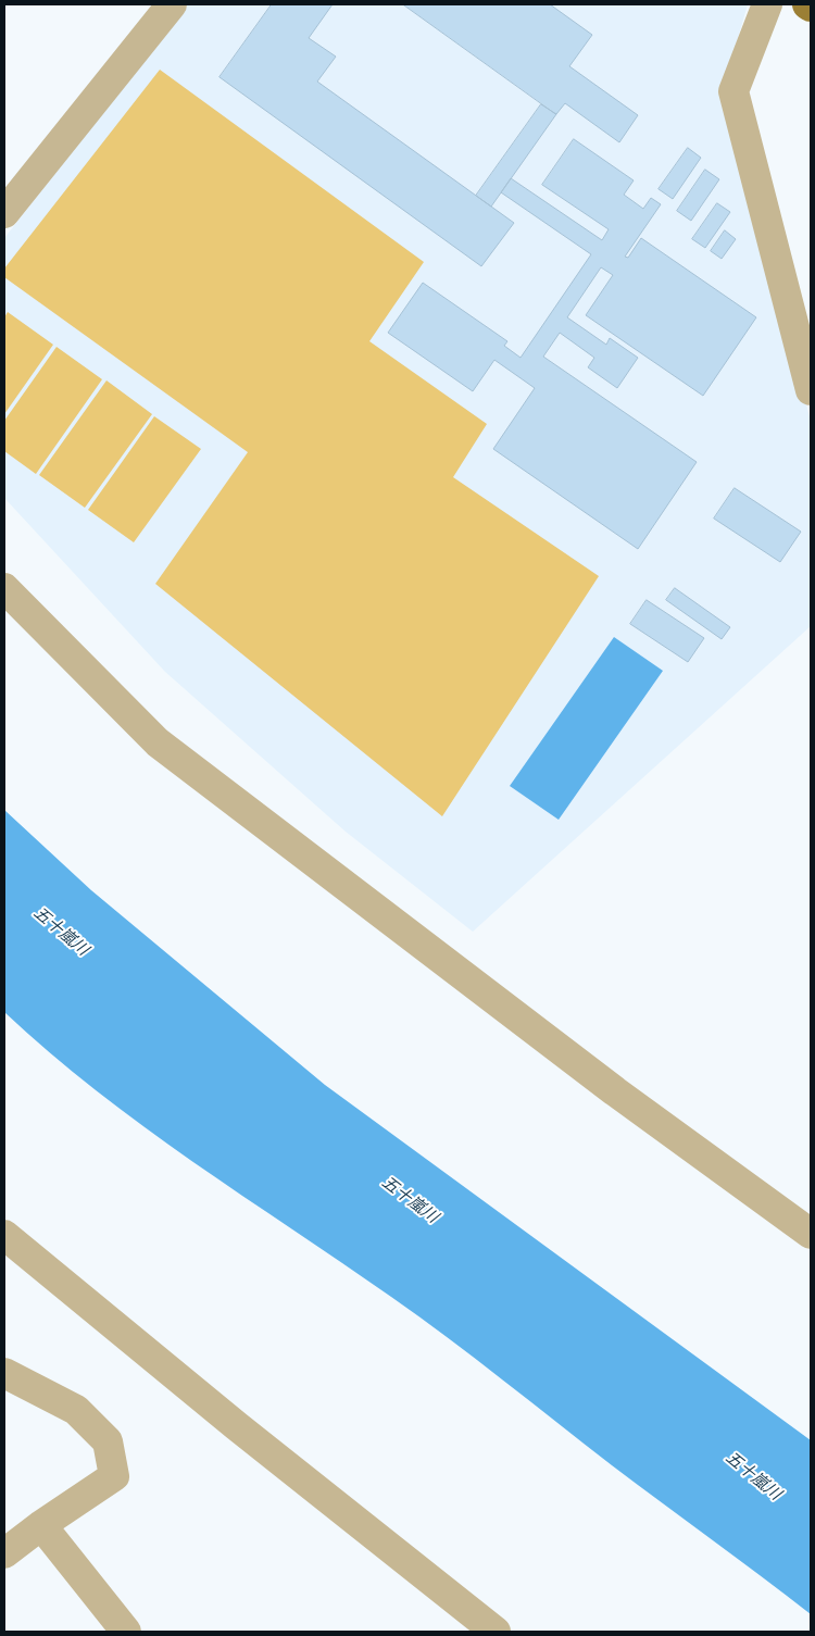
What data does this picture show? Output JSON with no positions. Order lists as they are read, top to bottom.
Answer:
{
  "water": ["五十嵐川"]
}
